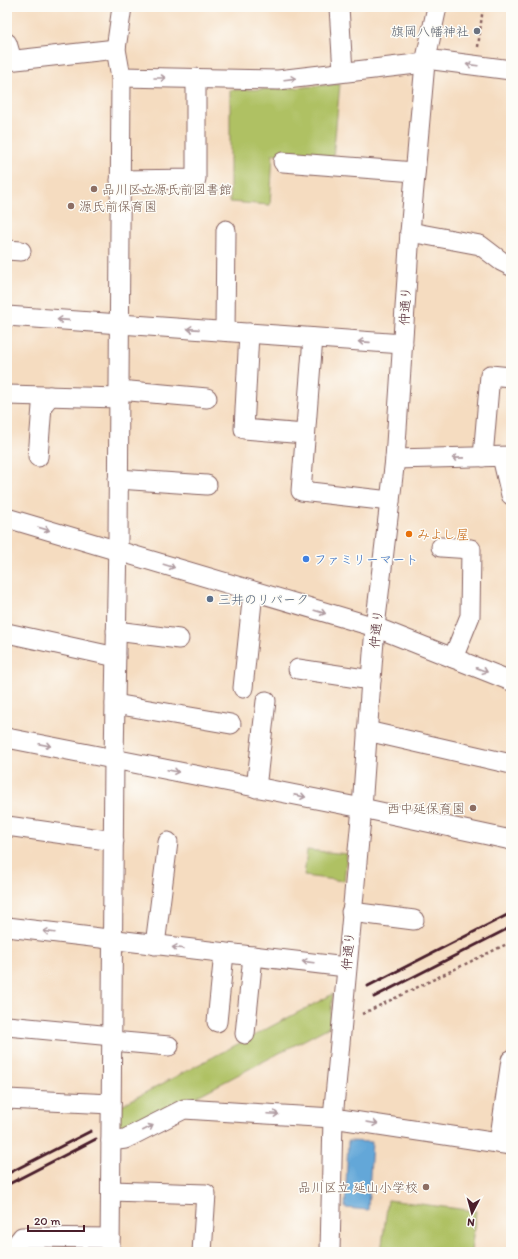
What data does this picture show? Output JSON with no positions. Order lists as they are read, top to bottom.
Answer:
{
  "streets": {
    "street": ["仲通り"]
  },
  "places": [
    "旗岡八幡神社",
    "品川区立源氏前図書館",
    "源氏前保育園",
    "みよし屋",
    "ファミリーマート",
    "三井のリパーク",
    "西中延保育園",
    "品川区立 延山小学校"
  ],
  "scale_bar": "20 m",
  "north": "bottom"
}
